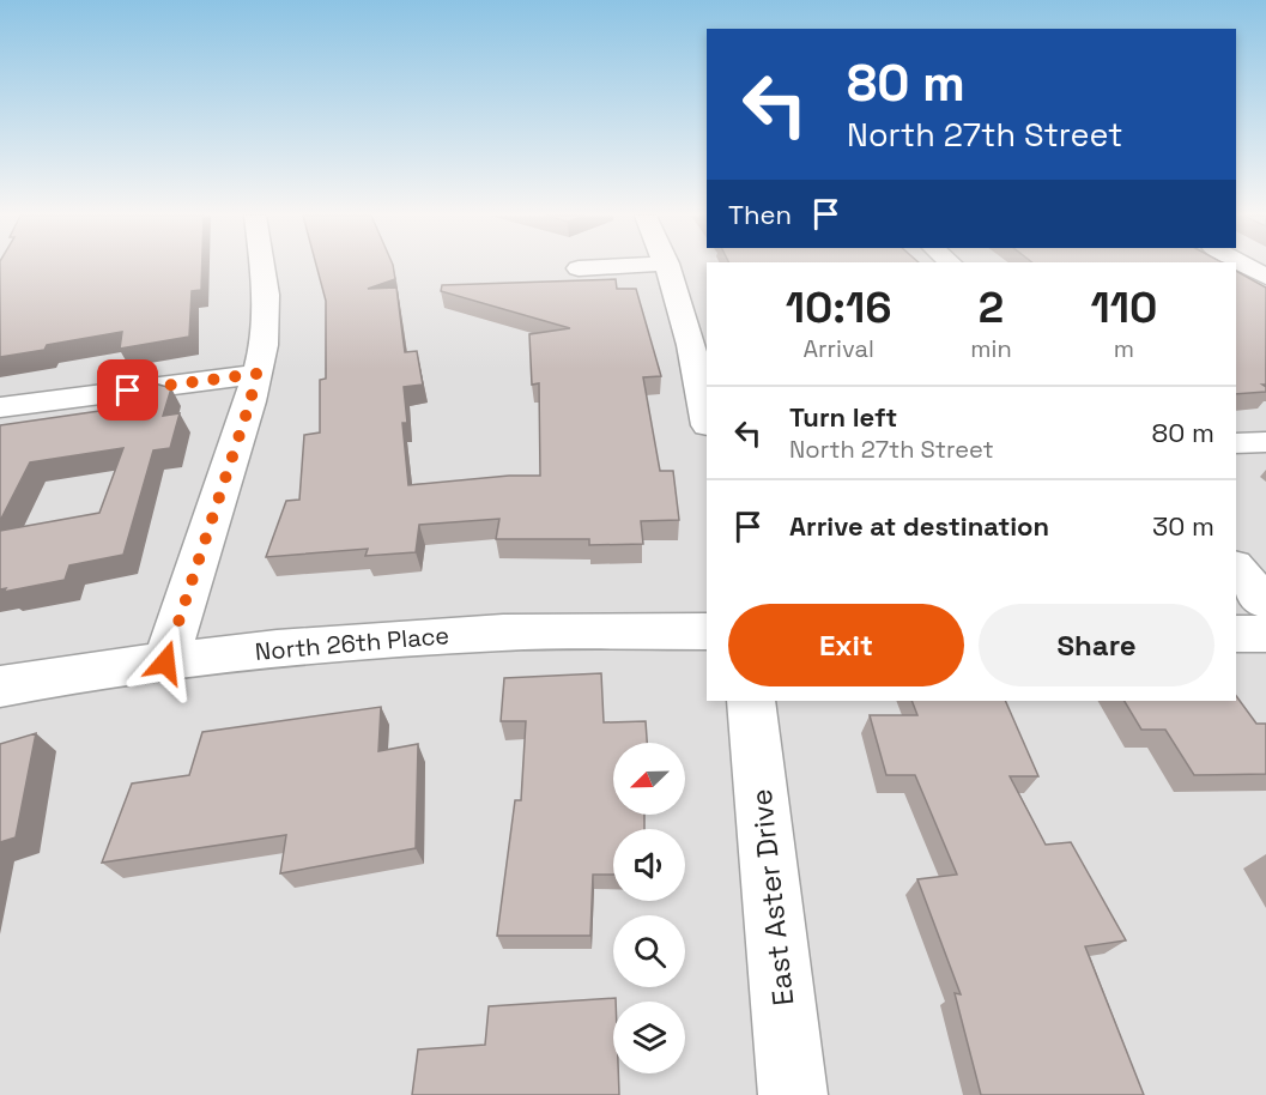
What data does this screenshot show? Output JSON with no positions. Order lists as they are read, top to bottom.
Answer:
{
  "streets": {
    "street": ["North 26th Place", "East Aster Drive"]
  },
  "north": "bottom left",
  "page": {
    "turn": ["80 m", "North 27th Street"],
    "then": "Then",
    "eta": [
      "10:16",
      "Arrival",
      "2",
      "min",
      "110",
      "m"
    ],
    "list": [
      {
        "name": "Turn left",
        "note": "North 27th Street",
        "value": "80 m"
      },
      {
        "name": "Arrive at destination",
        "value": "30 m"
      }
    ],
    "buttons": ["Exit", "Share"]
  }
}
